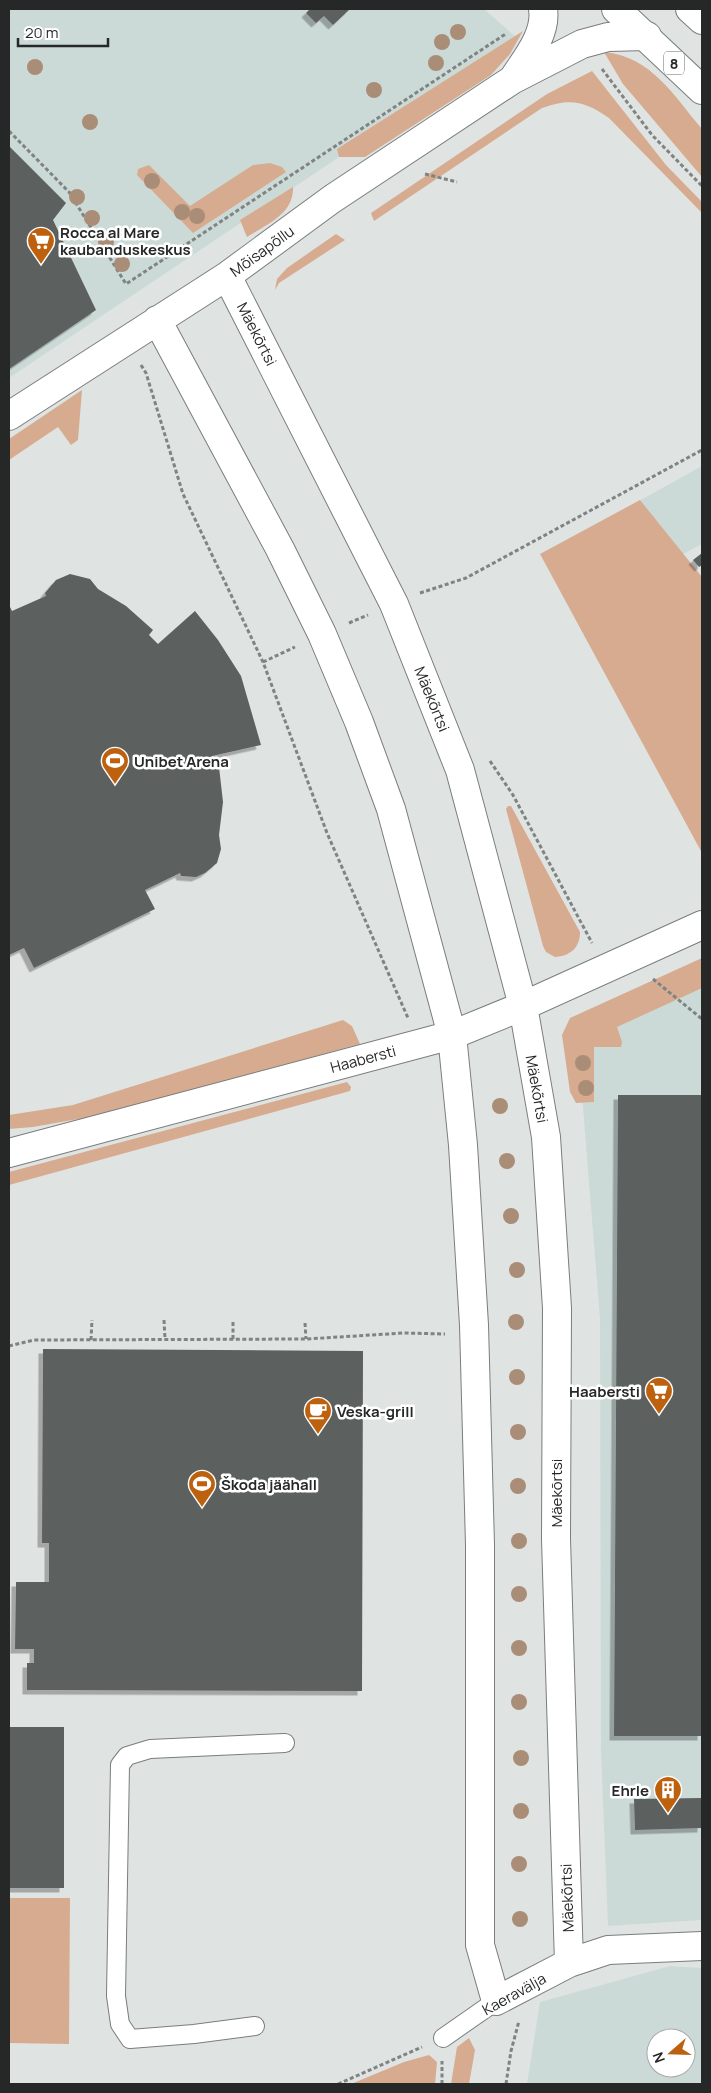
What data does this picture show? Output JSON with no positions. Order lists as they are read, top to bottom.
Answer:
{
  "streets": {
    "street": [
      "8",
      "Mõisapõllu",
      "Mäekõrtsi",
      "Haabersti",
      "Kaeravälja"
    ]
  },
  "crossings": [
    ["8", "Mõisapõllu"],
    ["Mõisapõllu", "Mäekõrtsi"],
    ["Mäekõrtsi", "Haabersti"],
    ["Mäekõrtsi", "Kaeravälja"]
  ],
  "places": {
    "supermarket": ["Rocca al Mare kaubanduskeskus", "Haabersti"],
    "sports": ["Unibet Arena", "Škoda jäähall"],
    "cafe": ["Veska-grill"],
    "building": ["Ehrle"]
  },
  "scale_bar": "20 m",
  "north": "left"
}
